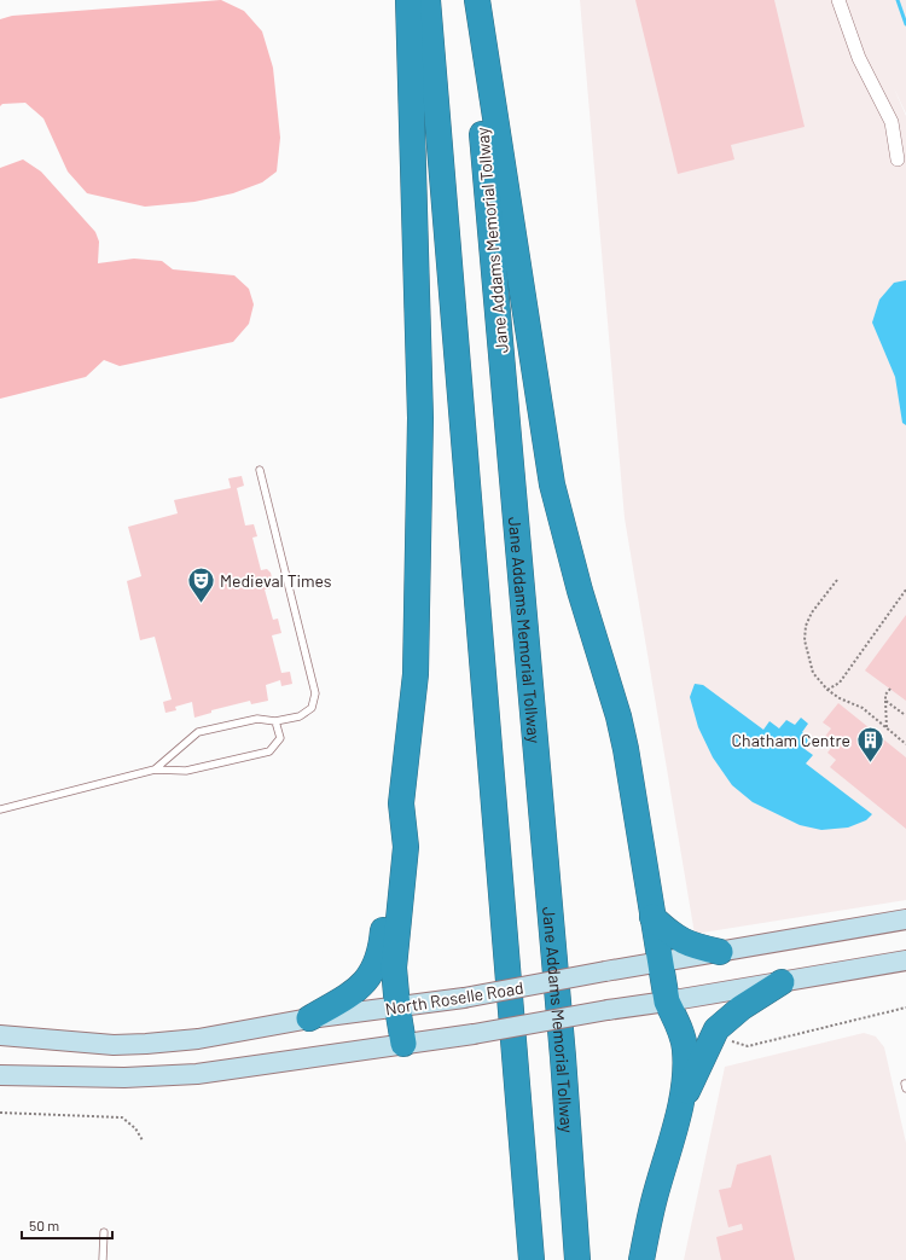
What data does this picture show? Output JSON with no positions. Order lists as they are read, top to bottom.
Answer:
{
  "streets": {
    "highway": ["Jane Addams Memorial Tollway"],
    "main road": ["North Roselle Road"]
  },
  "places": {
    "theatre": ["Medieval Times"],
    "building": ["Chatham Centre"]
  },
  "scale_bar": "50 m"
}
